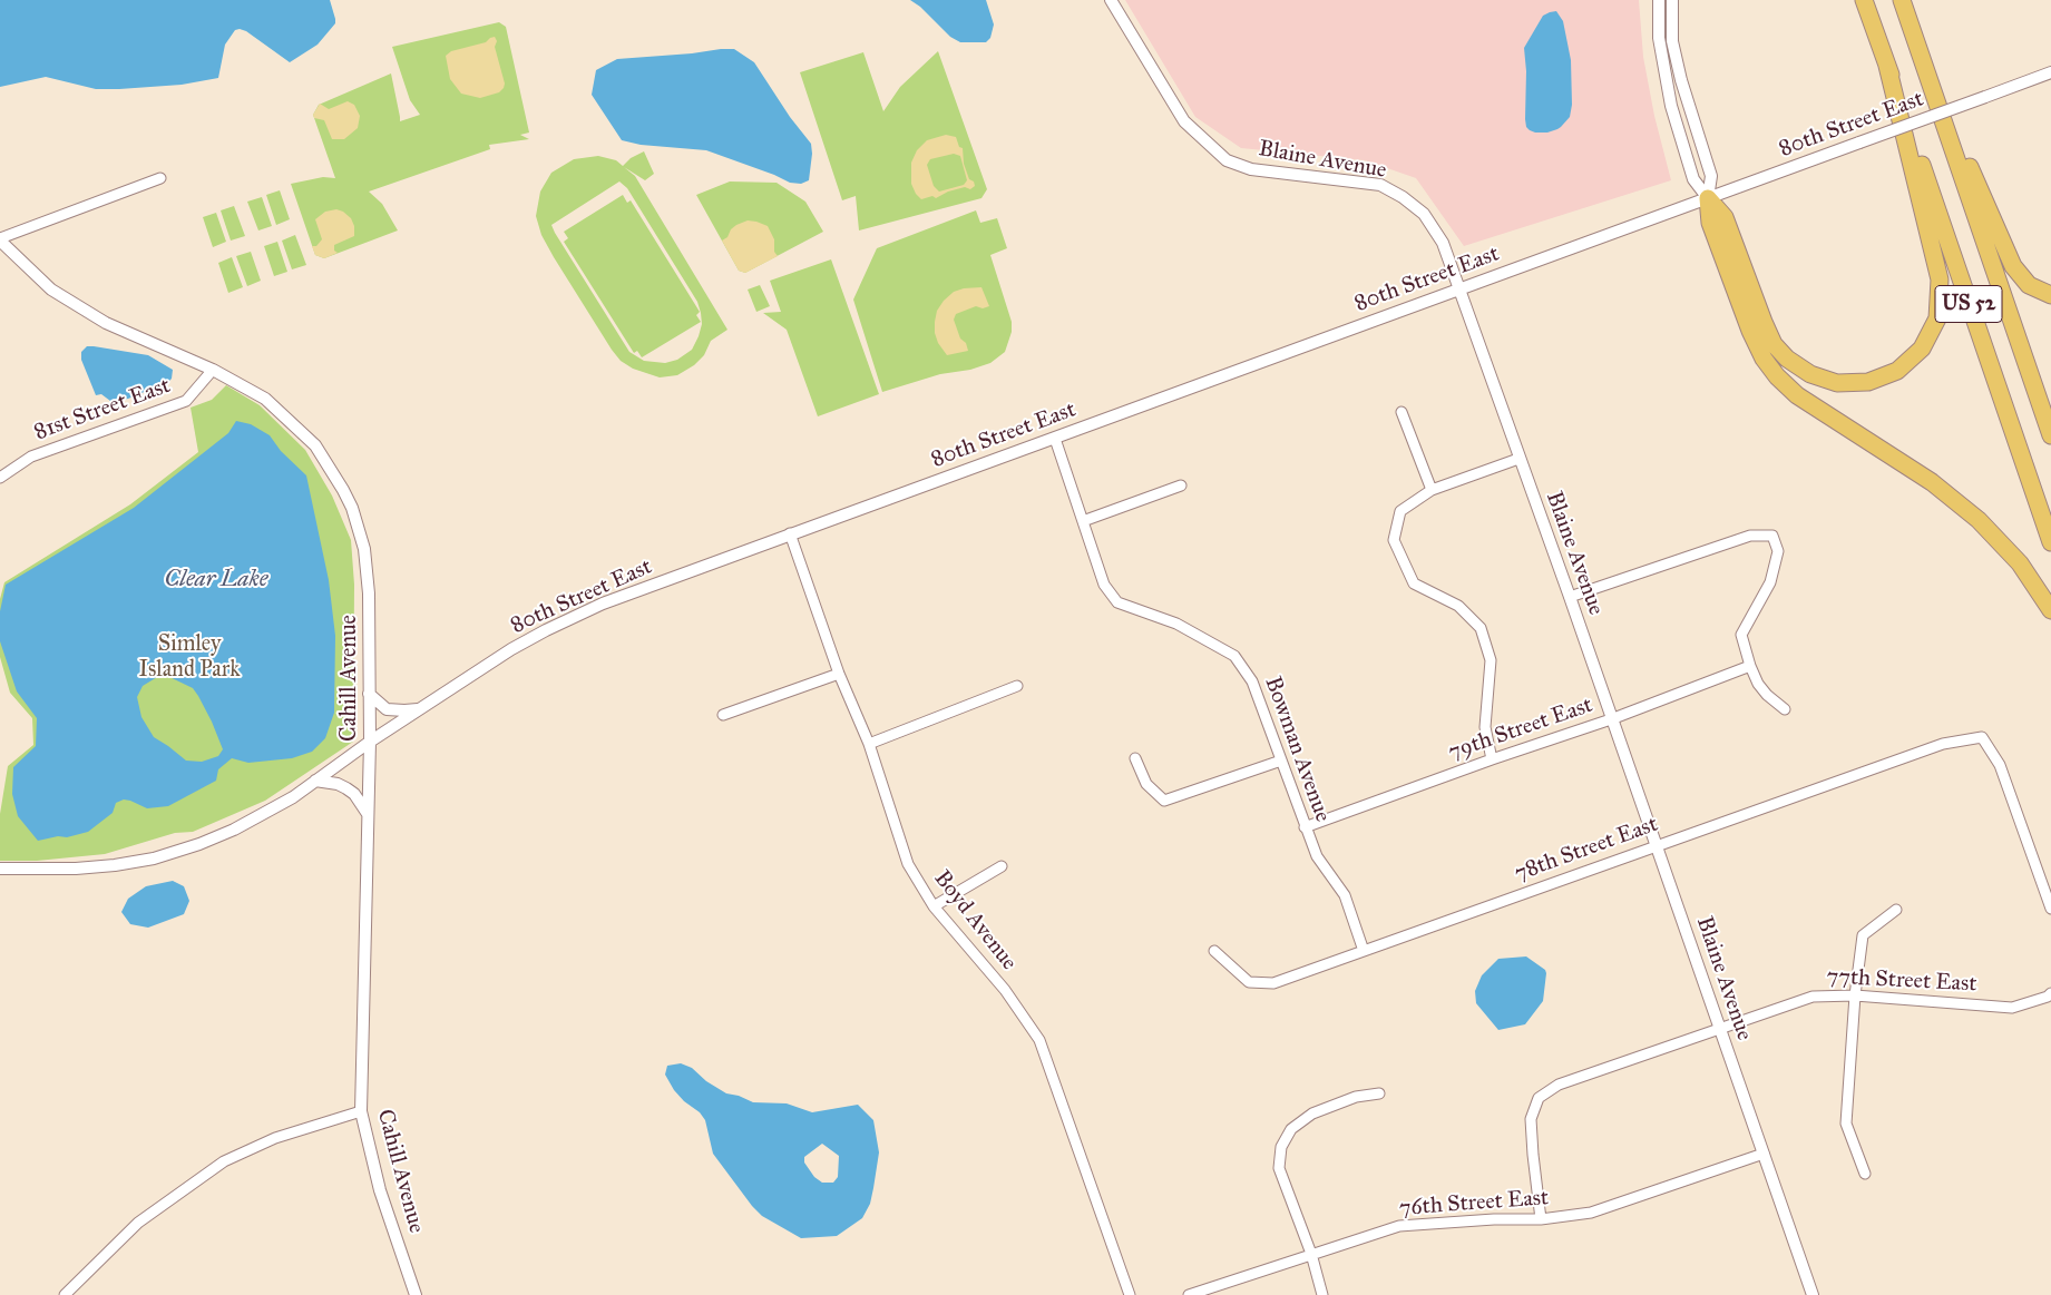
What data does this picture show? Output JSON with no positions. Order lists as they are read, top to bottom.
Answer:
{
  "streets": {
    "highway": ["US 52"],
    "street": [
      "80th Street East",
      "Blaine Avenue",
      "81st Street East",
      "Cahill Avenue",
      "79th Street East",
      "Bowman Avenue",
      "78th Street East",
      "Boyd Avenue",
      "77th Street East",
      "76th Street East"
    ]
  },
  "crossings": [
    ["80th Street East", "Blaine Avenue"],
    ["80th Street East", "Cahill Avenue"],
    ["80th Street East", "Bowman Avenue"],
    ["80th Street East", "Boyd Avenue"],
    ["Blaine Avenue", "79th Street East"],
    ["Blaine Avenue", "78th Street East"],
    ["Blaine Avenue", "77th Street East"],
    ["Blaine Avenue", "76th Street East"],
    ["81st Street East", "Cahill Avenue"],
    ["79th Street East", "Bowman Avenue"],
    ["Bowman Avenue", "78th Street East"],
    ["77th Street East", "76th Street East"]
  ],
  "water": ["Clear Lake"],
  "parks": ["Simley Island Park"]
}
